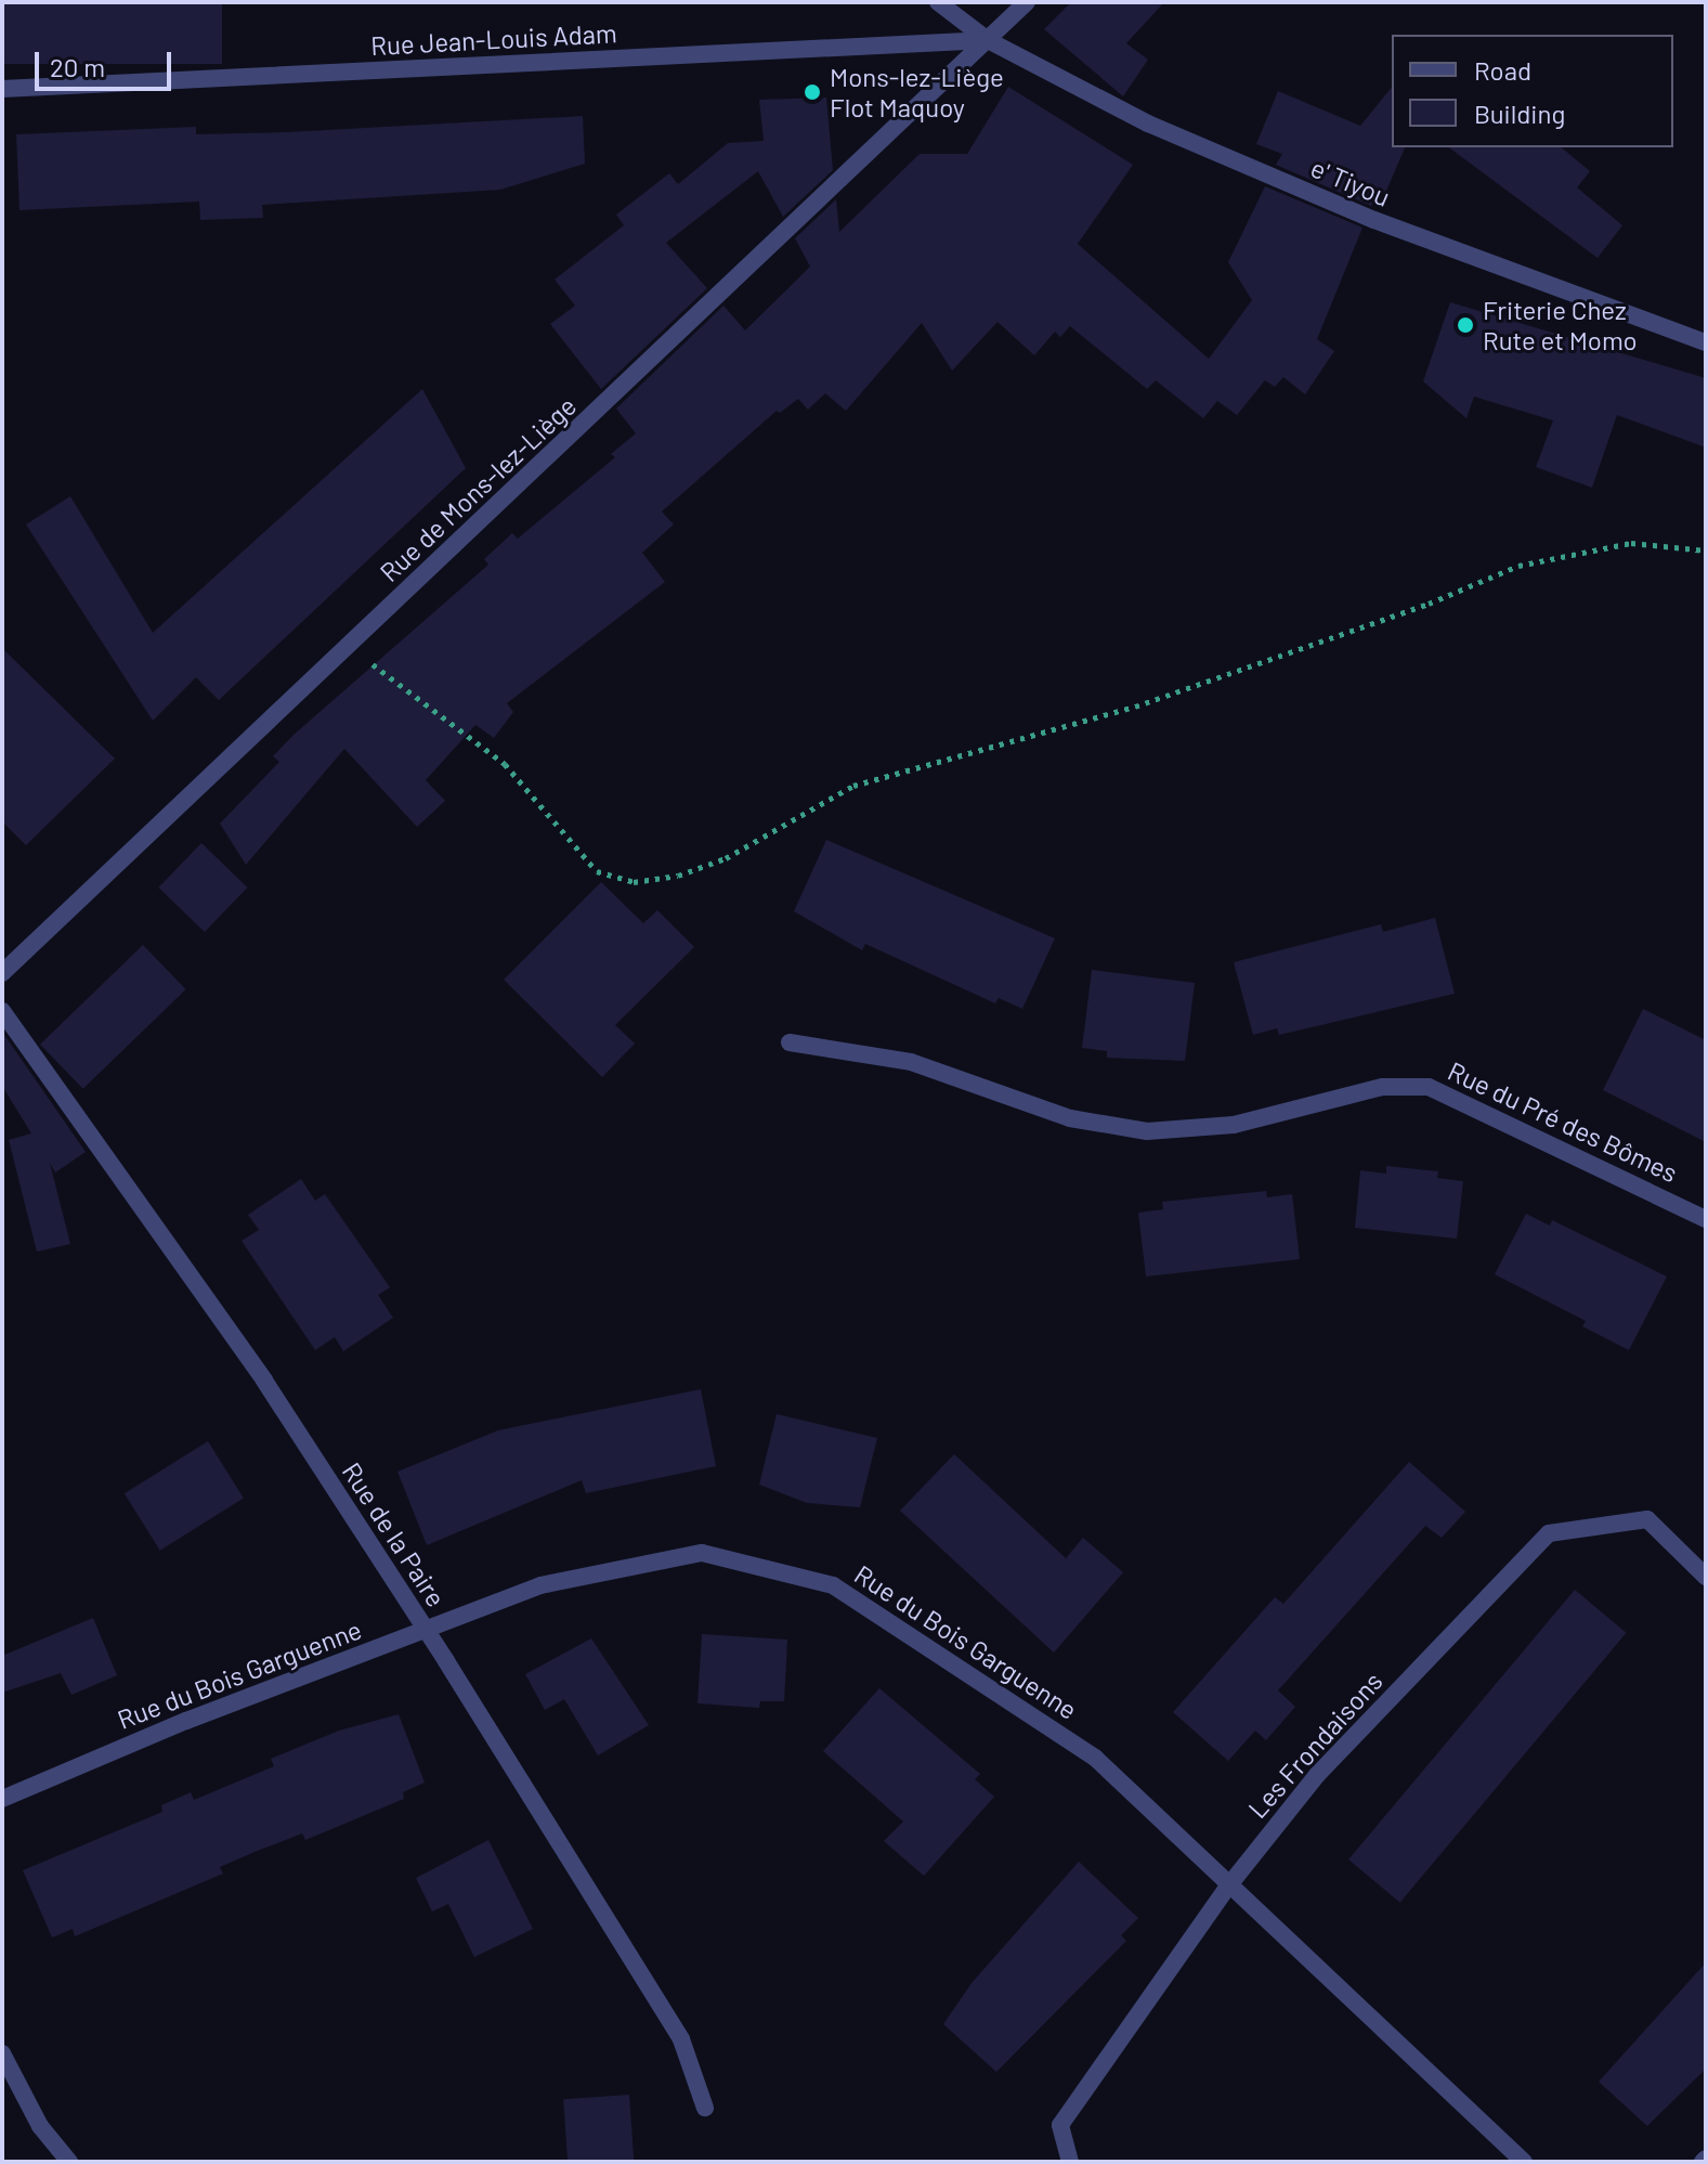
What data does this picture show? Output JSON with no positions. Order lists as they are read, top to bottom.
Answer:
{
  "streets": {
    "street": [
      "Rue Jean-Louis Adam",
      "e' Tiyou",
      "Rue de Mons-lez-Liège",
      "Rue du Pré des Bômes",
      "Rue de la Paire",
      "Rue du Bois Garguenne",
      "Les Frondaisons"
    ]
  },
  "crossings": [
    ["Rue Jean-Louis Adam", "e' Tiyou"],
    ["Rue Jean-Louis Adam", "Rue de Mons-lez-Liège"],
    ["e' Tiyou", "Rue de Mons-lez-Liège"],
    ["Rue de la Paire", "Rue du Bois Garguenne"],
    ["Rue du Bois Garguenne", "Les Frondaisons"]
  ],
  "places": ["Mons-lez-Liège Flot Maquoy", "Friterie Chez Rute et Momo"],
  "legend": ["Road", "Building"],
  "scale_bar": "20 m"
}
